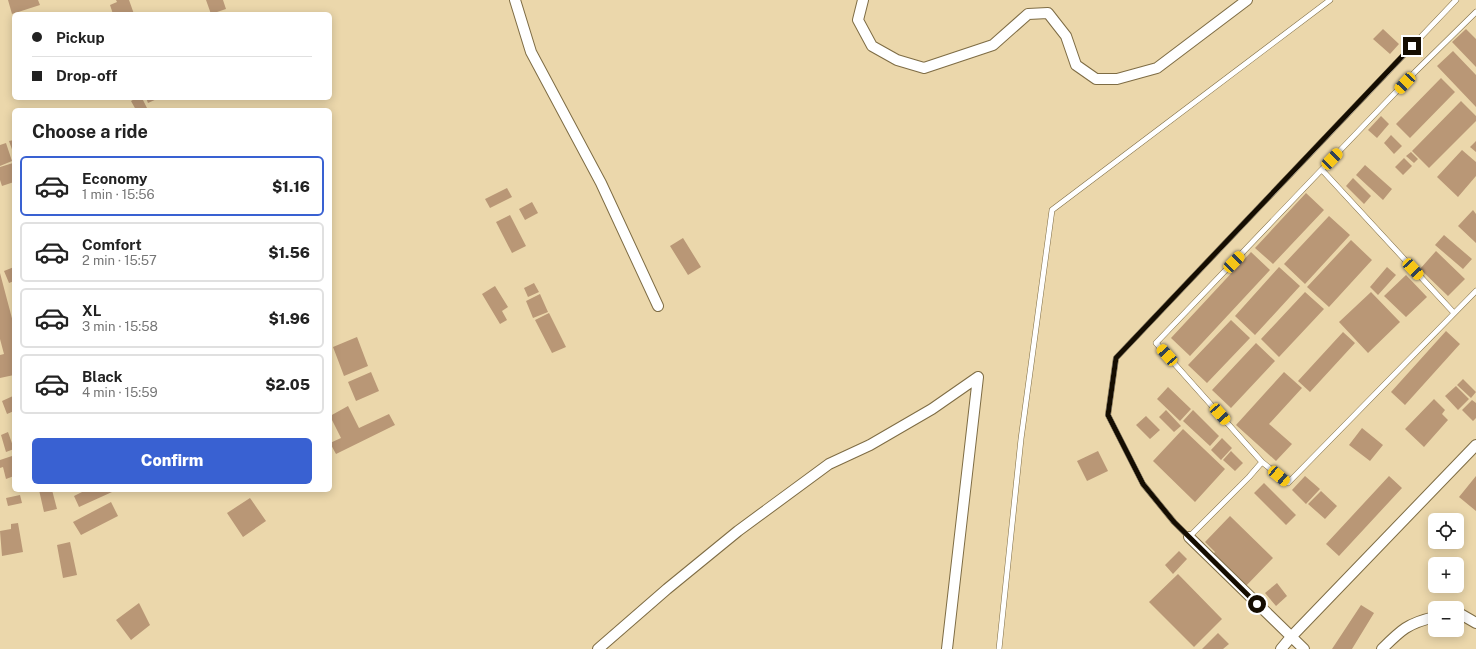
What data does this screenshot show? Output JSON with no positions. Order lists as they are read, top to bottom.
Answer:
{
  "page": {
    "banner": ["Pickup", "Drop-off"],
    "heading": "Choose a ride",
    "list": [
      {
        "name": "Economy",
        "note": "1 min · 15:56",
        "value": "$1.16"
      },
      {
        "name": "Comfort",
        "note": "2 min · 15:57",
        "value": "$1.56"
      },
      {
        "name": "XL",
        "note": "3 min · 15:58",
        "value": "$1.96"
      },
      {
        "name": "Black",
        "note": "4 min · 15:59",
        "value": "$2.05"
      }
    ],
    "buttons": "Confirm",
    "map_buttons": ["+", "−"]
  }
}
